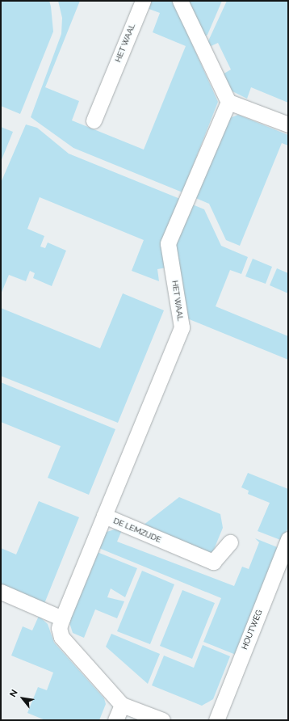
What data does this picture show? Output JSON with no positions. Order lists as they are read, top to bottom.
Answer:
{
  "streets": {
    "street": ["HET WAAL", "DE LEMZIJDE", "HOUTWEG"]
  },
  "crossings": [
    ["HET WAAL", "DE LEMZIJDE"]
  ],
  "north": "top left"
}
